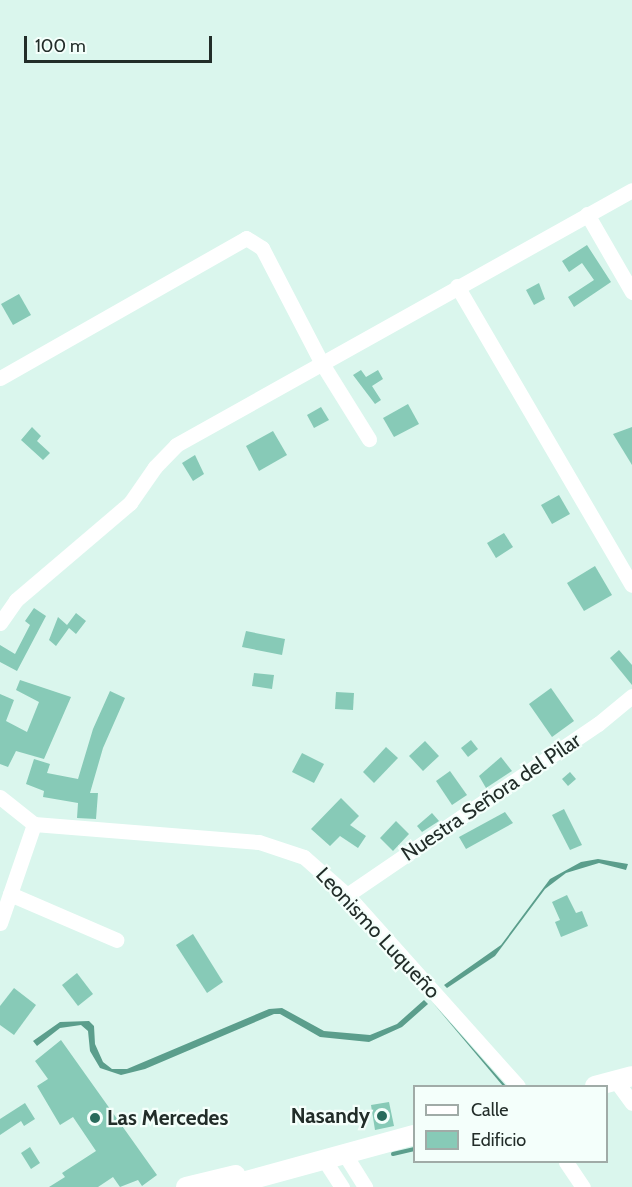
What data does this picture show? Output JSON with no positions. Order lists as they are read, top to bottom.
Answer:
{
  "streets": {
    "street": ["Nuestra Señora del Pilar", "Leonismo Luqueño"]
  },
  "crossings": [
    ["Nuestra Señora del Pilar", "Leonismo Luqueño"]
  ],
  "places": ["Nasandy", "Las Mercedes"],
  "legend": ["Calle", "Edificio"],
  "scale_bar": "100 m"
}
